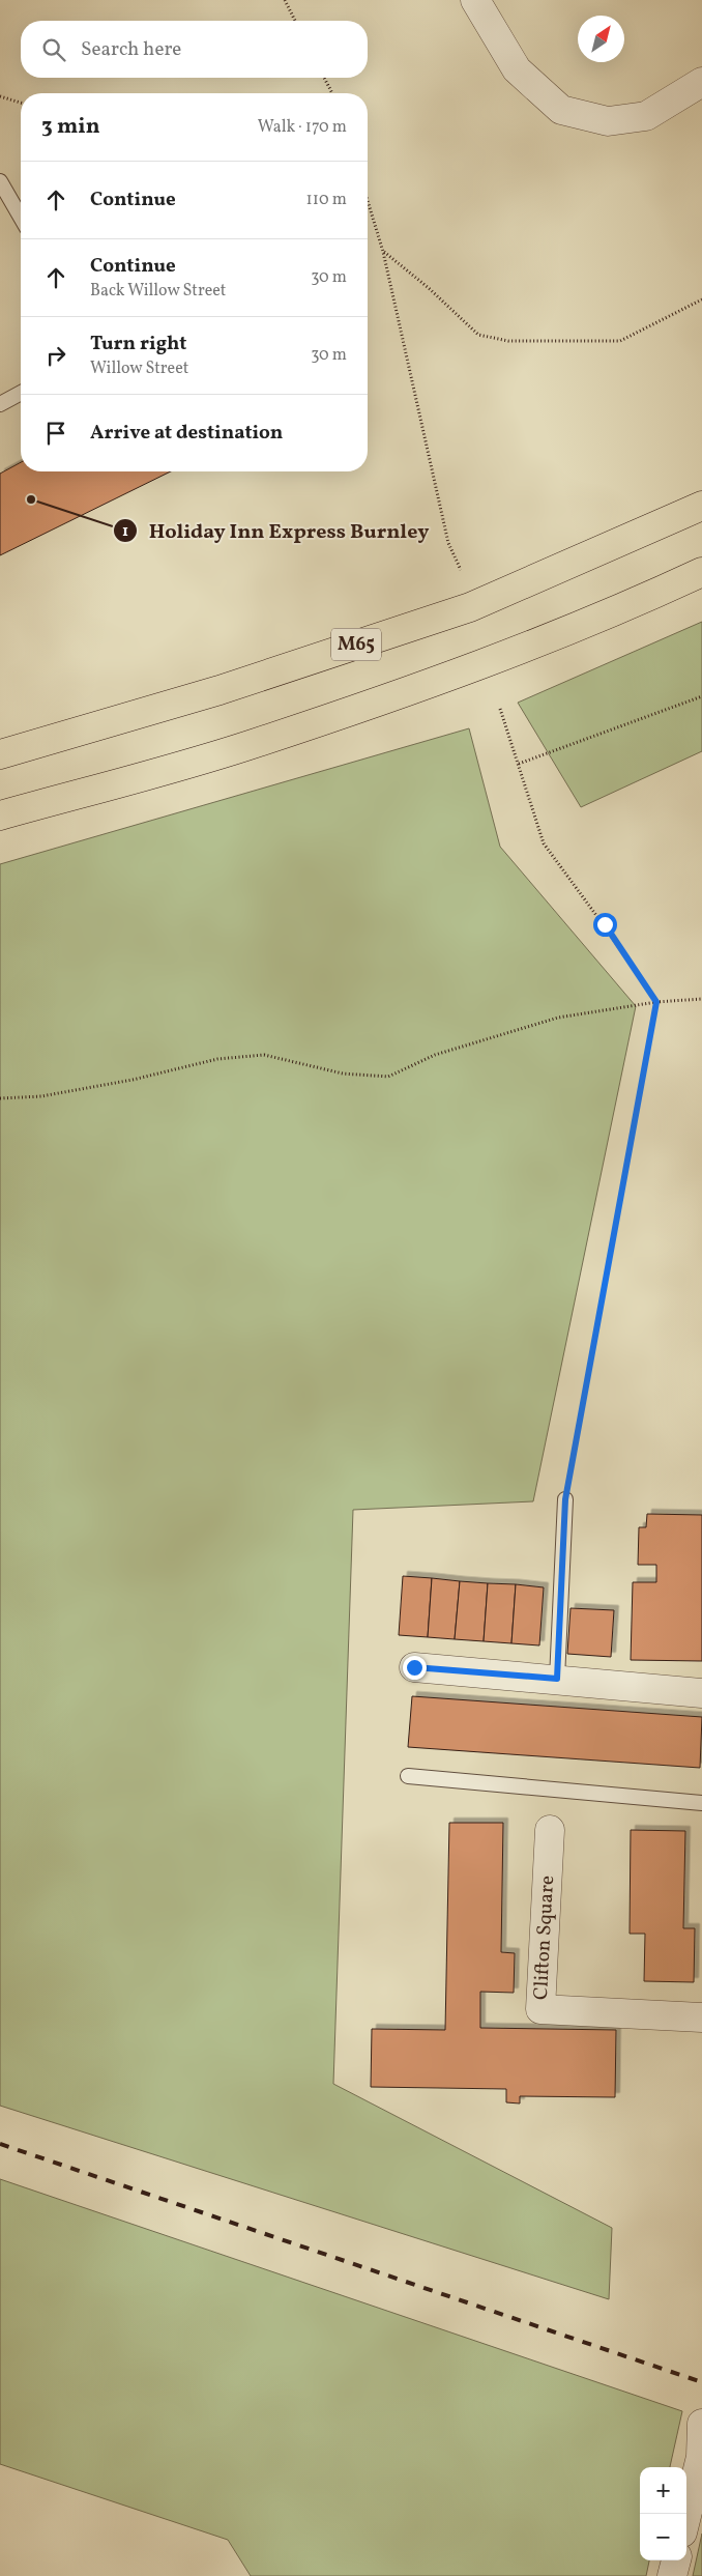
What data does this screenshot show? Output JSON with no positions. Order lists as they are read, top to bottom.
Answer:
{
  "streets": {
    "highway": ["M65"],
    "street": ["Clifton Square"]
  },
  "places": ["Holiday Inn Express Burnley"],
  "north": "top right",
  "page": {
    "search": "Search here",
    "heading": ["3 min", "Walk · 170 m"],
    "list": [
      ["Continue", "110 m"],
      ["Continue", "Back Willow Street", "30 m"],
      ["Turn right", "Willow Street", "30 m"],
      "Arrive at destination"
    ],
    "map_buttons": ["+", "−"]
  }
}
